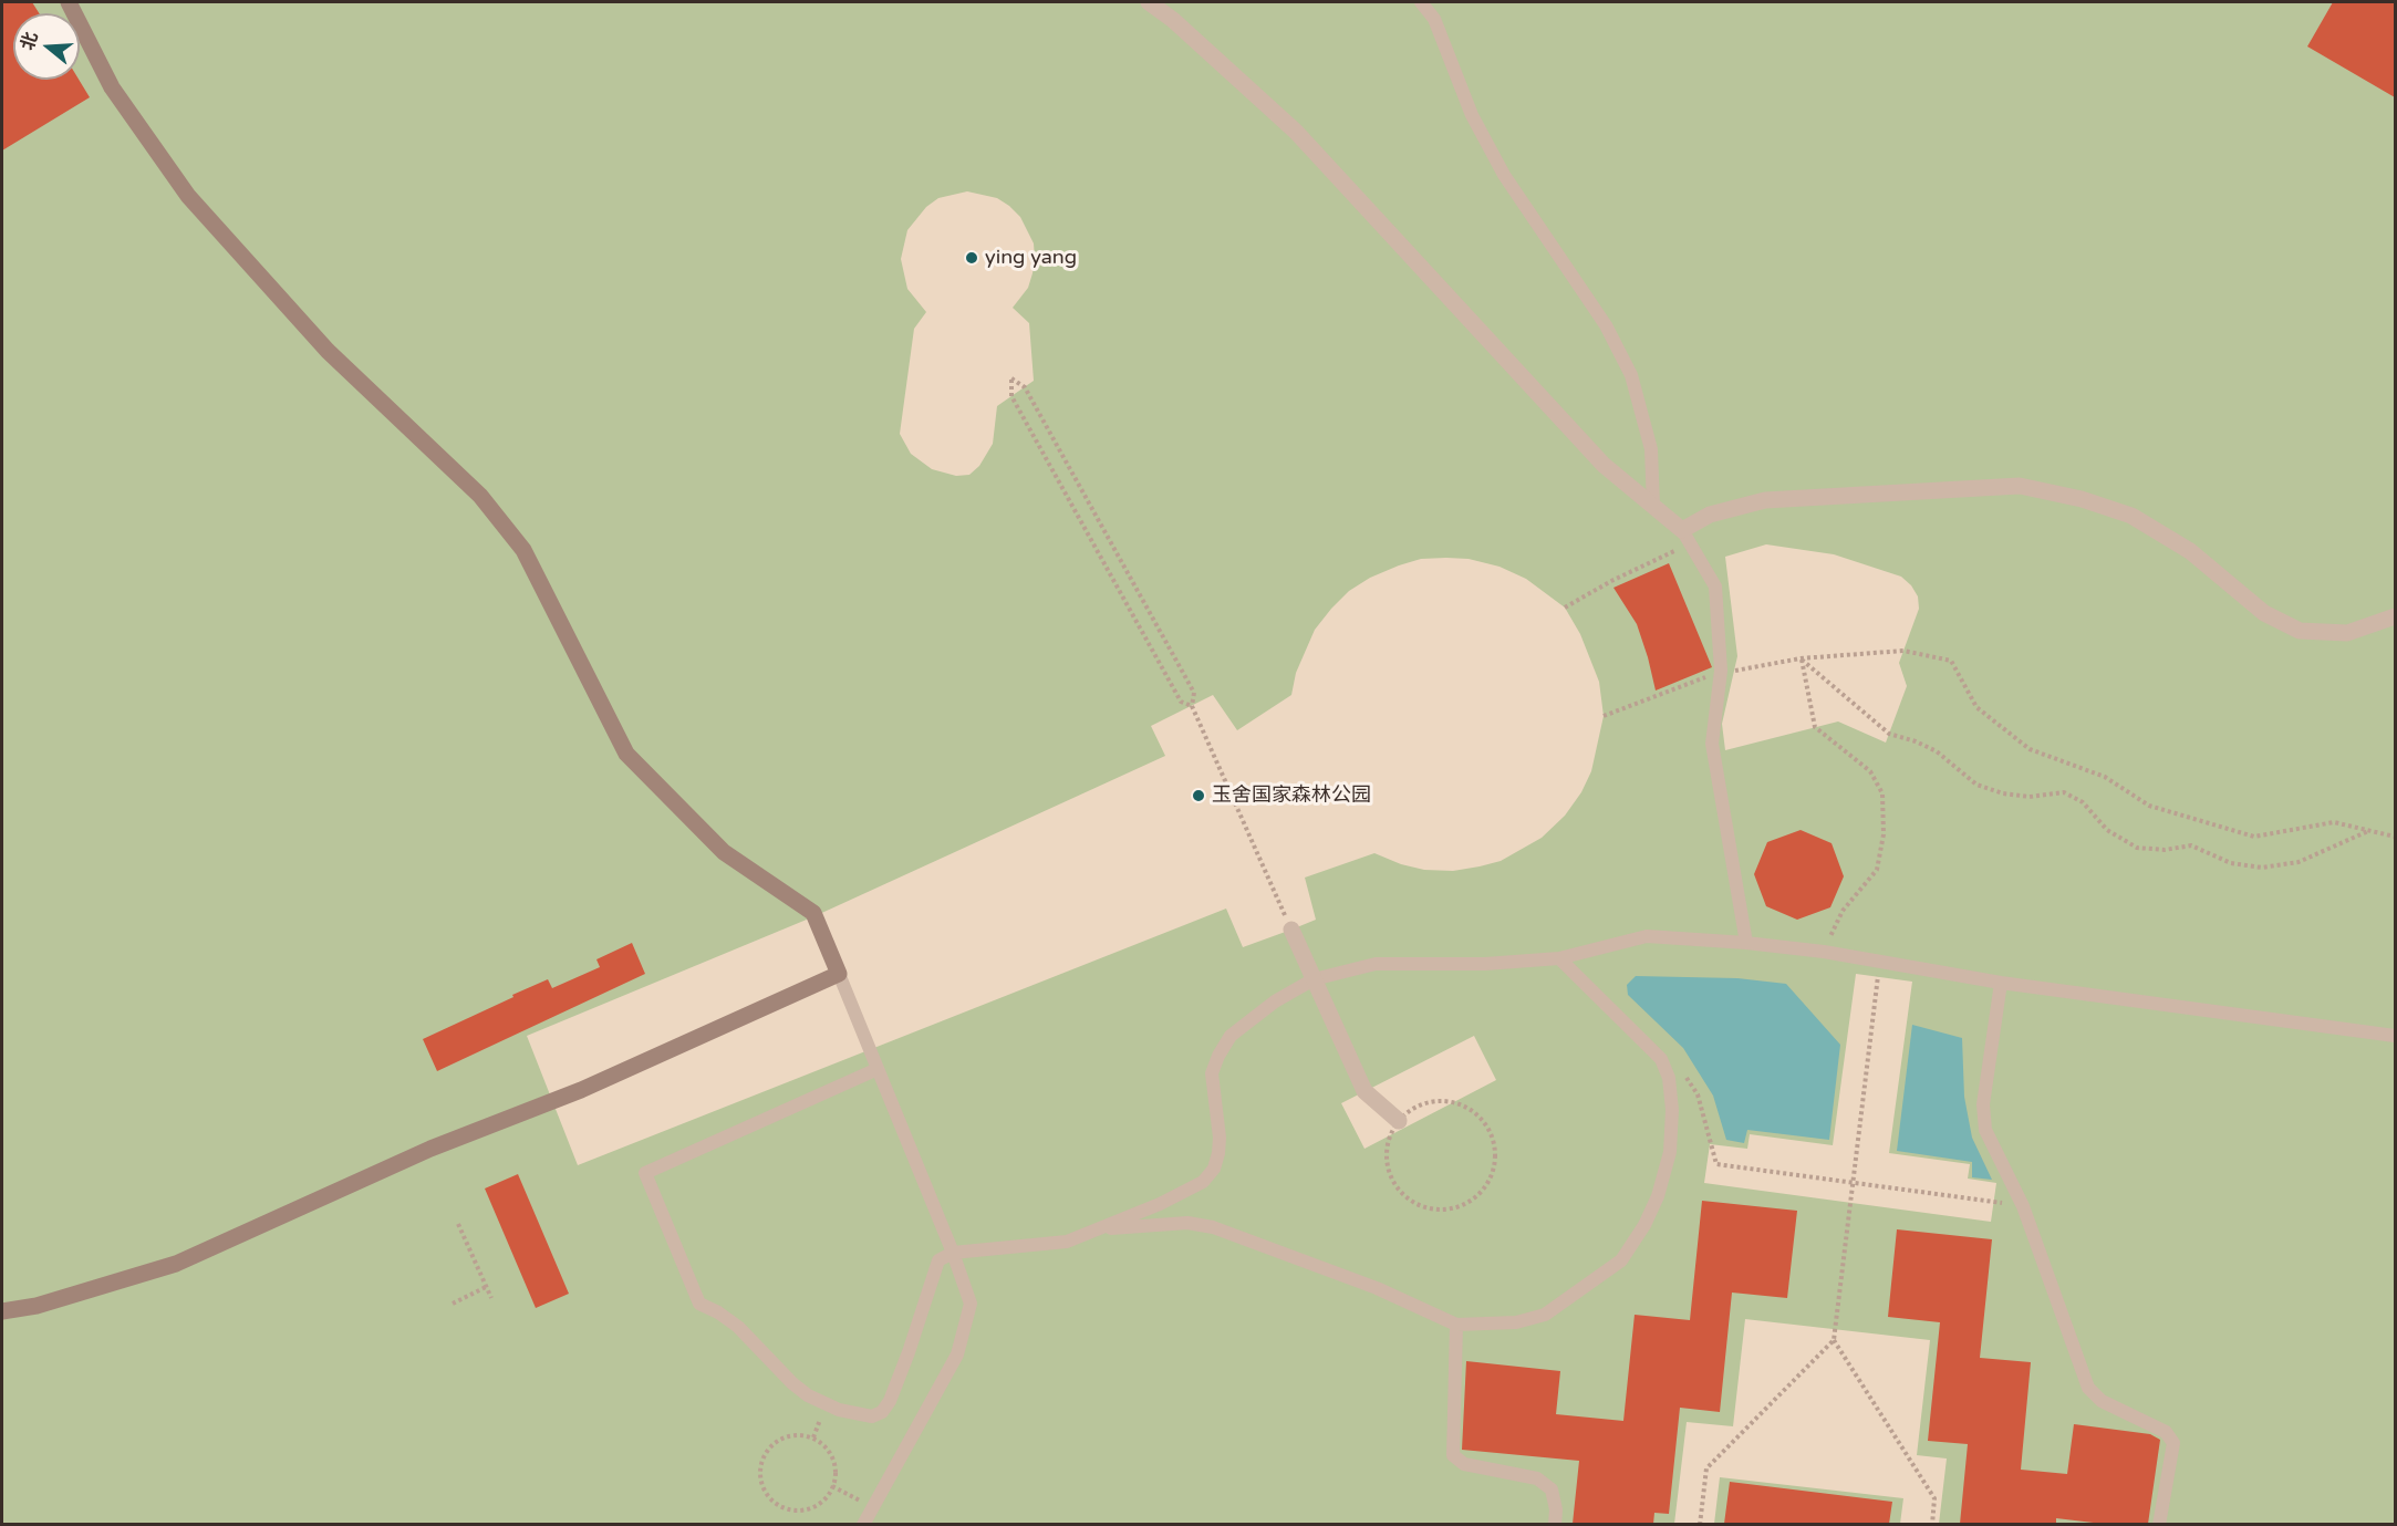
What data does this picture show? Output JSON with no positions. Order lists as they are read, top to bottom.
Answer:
{
  "places": ["ying yang", "玉舍国家森林公园"],
  "north": "left"
}
